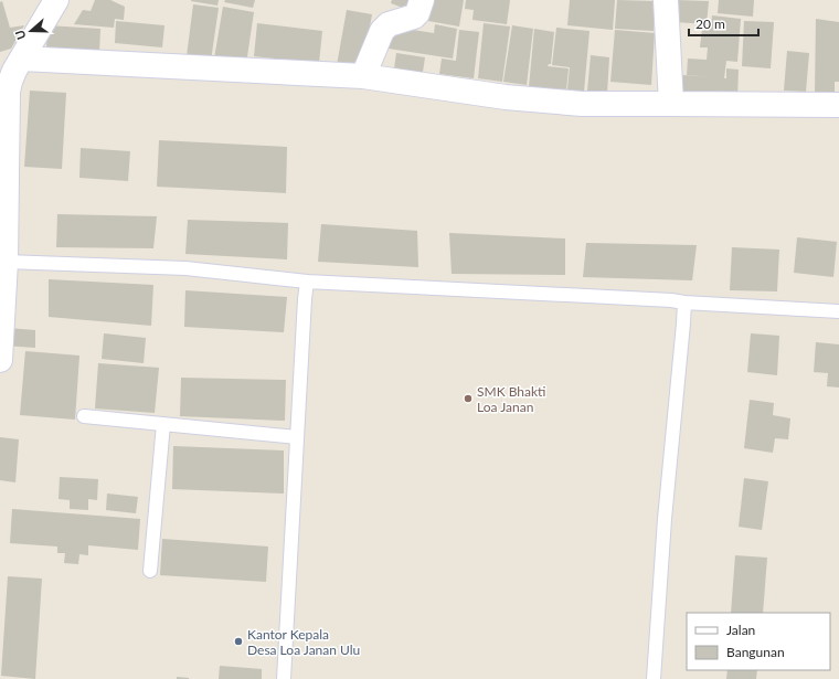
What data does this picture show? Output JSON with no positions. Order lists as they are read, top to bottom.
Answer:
{
  "places": ["SMK Bhakti Loa Janan", "Kantor Kepala Desa Loa Janan Ulu"],
  "legend": ["Jalan", "Bangunan"],
  "scale_bar": "20 m",
  "north": "left"
}
